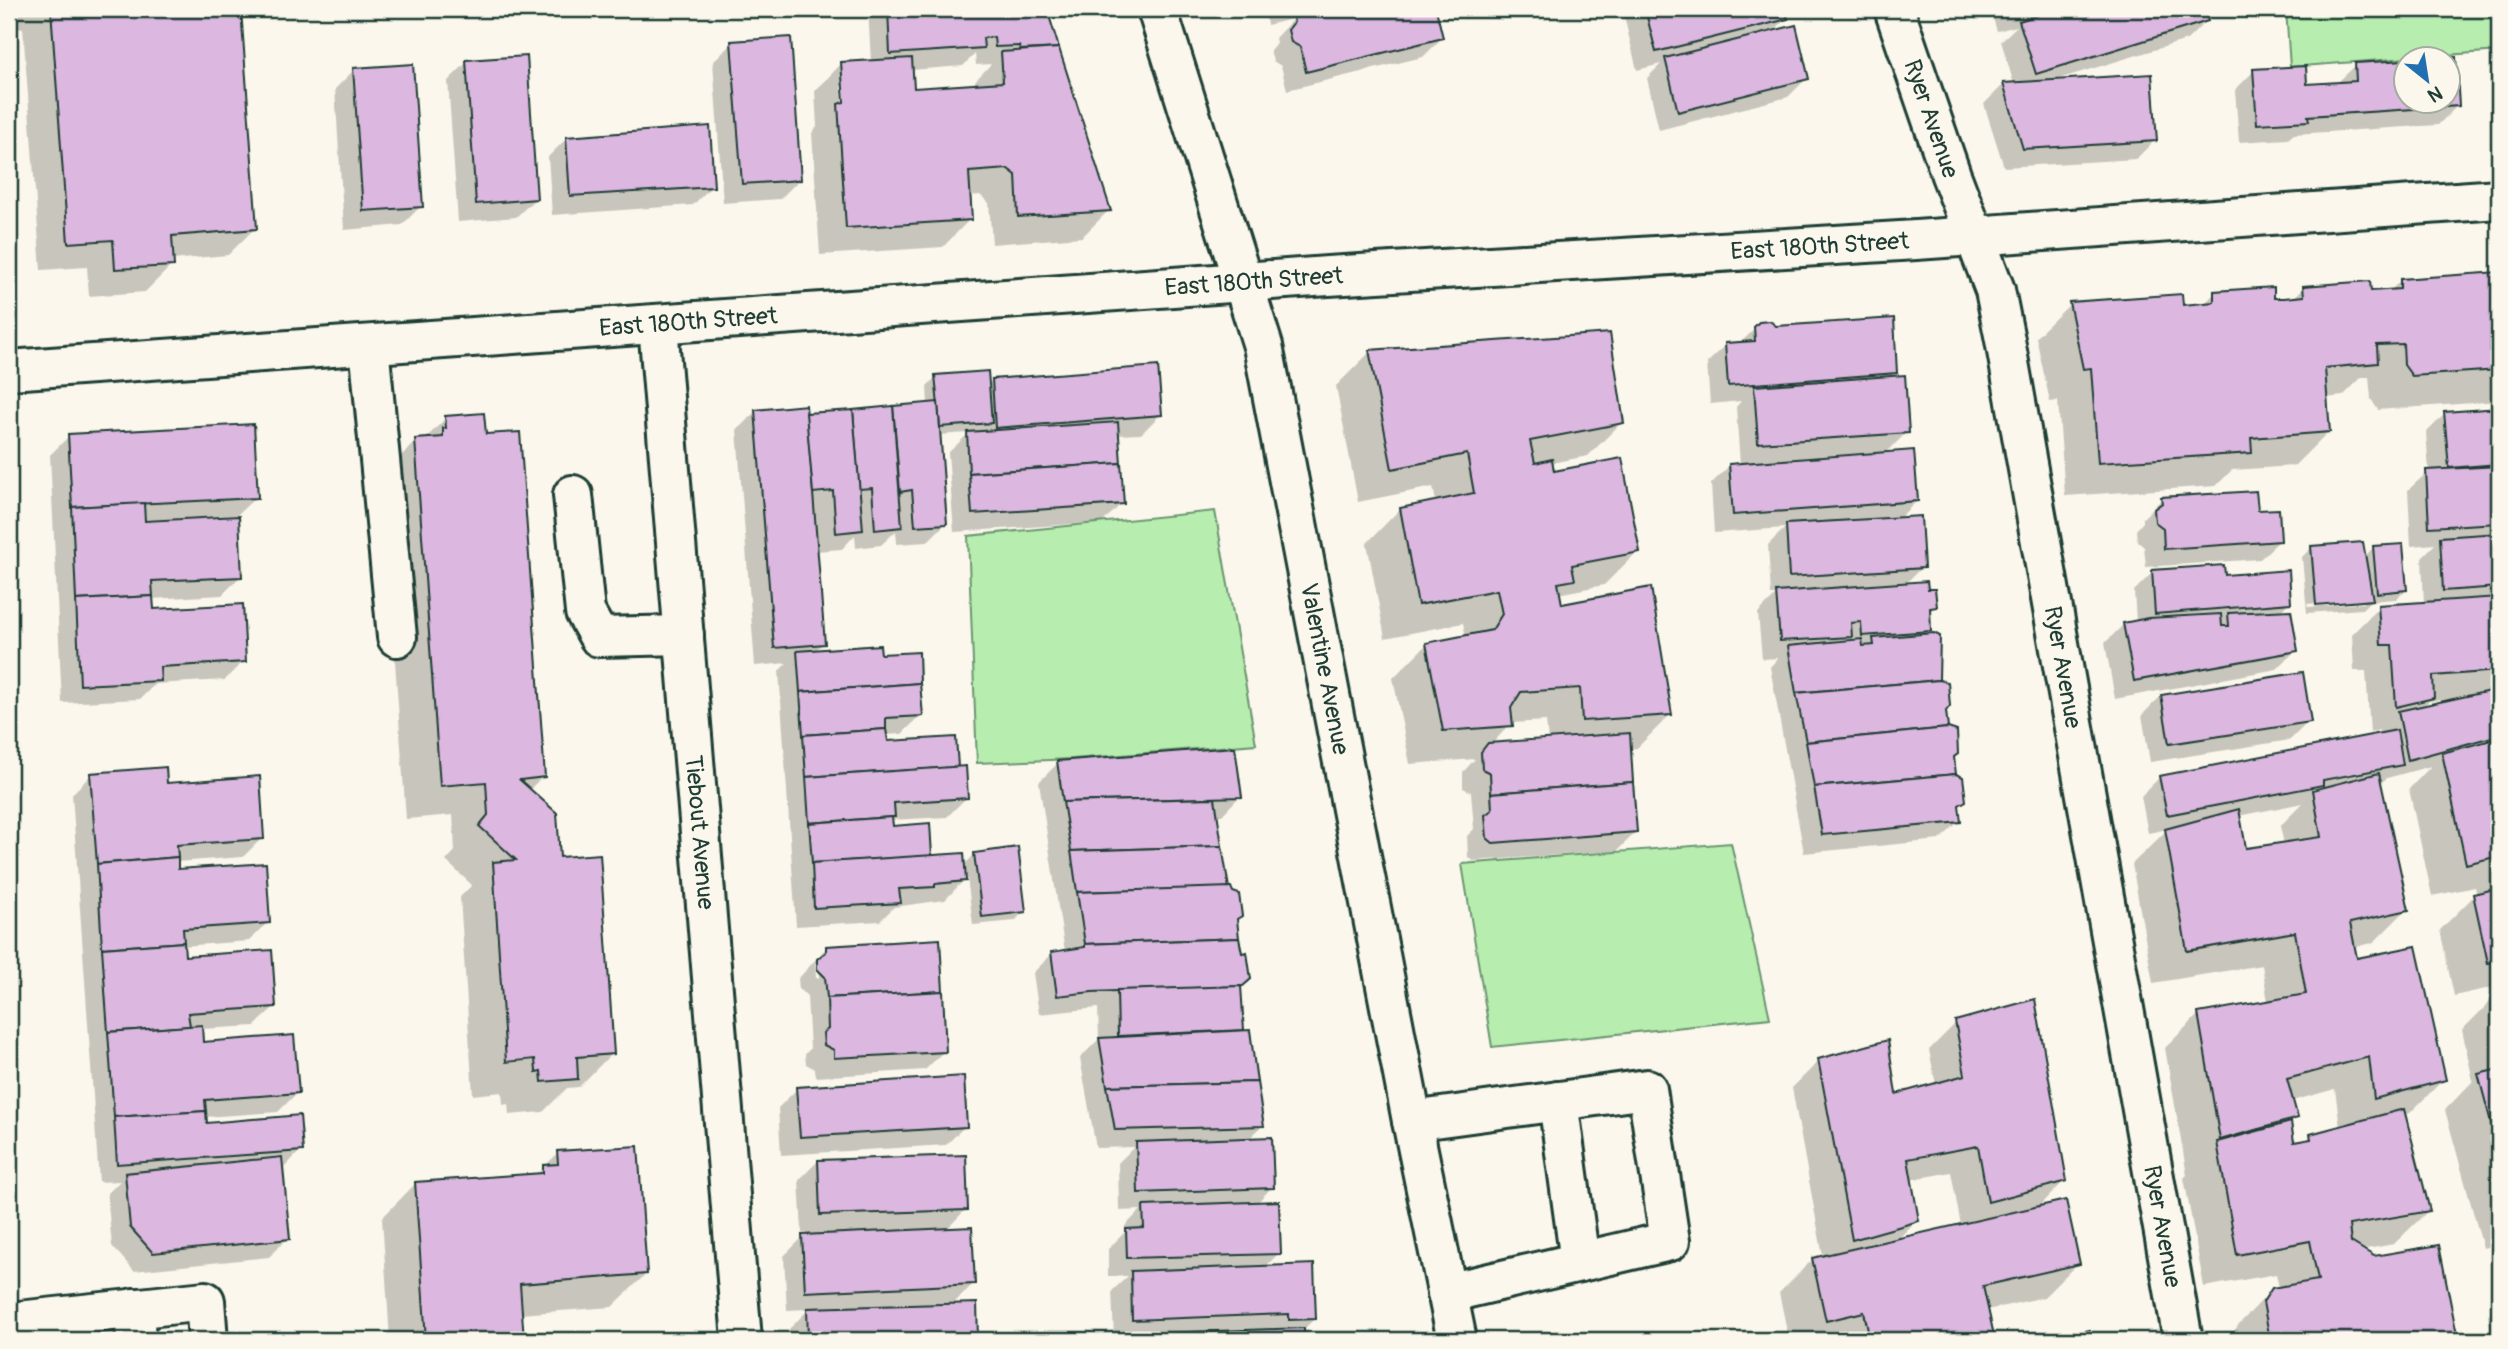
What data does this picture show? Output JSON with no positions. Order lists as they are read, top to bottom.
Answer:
{
  "streets": {
    "street": [
      "Ryer Avenue",
      "East 180th Street",
      "Valentine Avenue",
      "Tiebout Avenue"
    ]
  },
  "crossings": [
    ["Ryer Avenue", "East 180th Street"],
    ["East 180th Street", "Valentine Avenue"],
    ["East 180th Street", "Tiebout Avenue"]
  ],
  "north": "bottom right"
}
